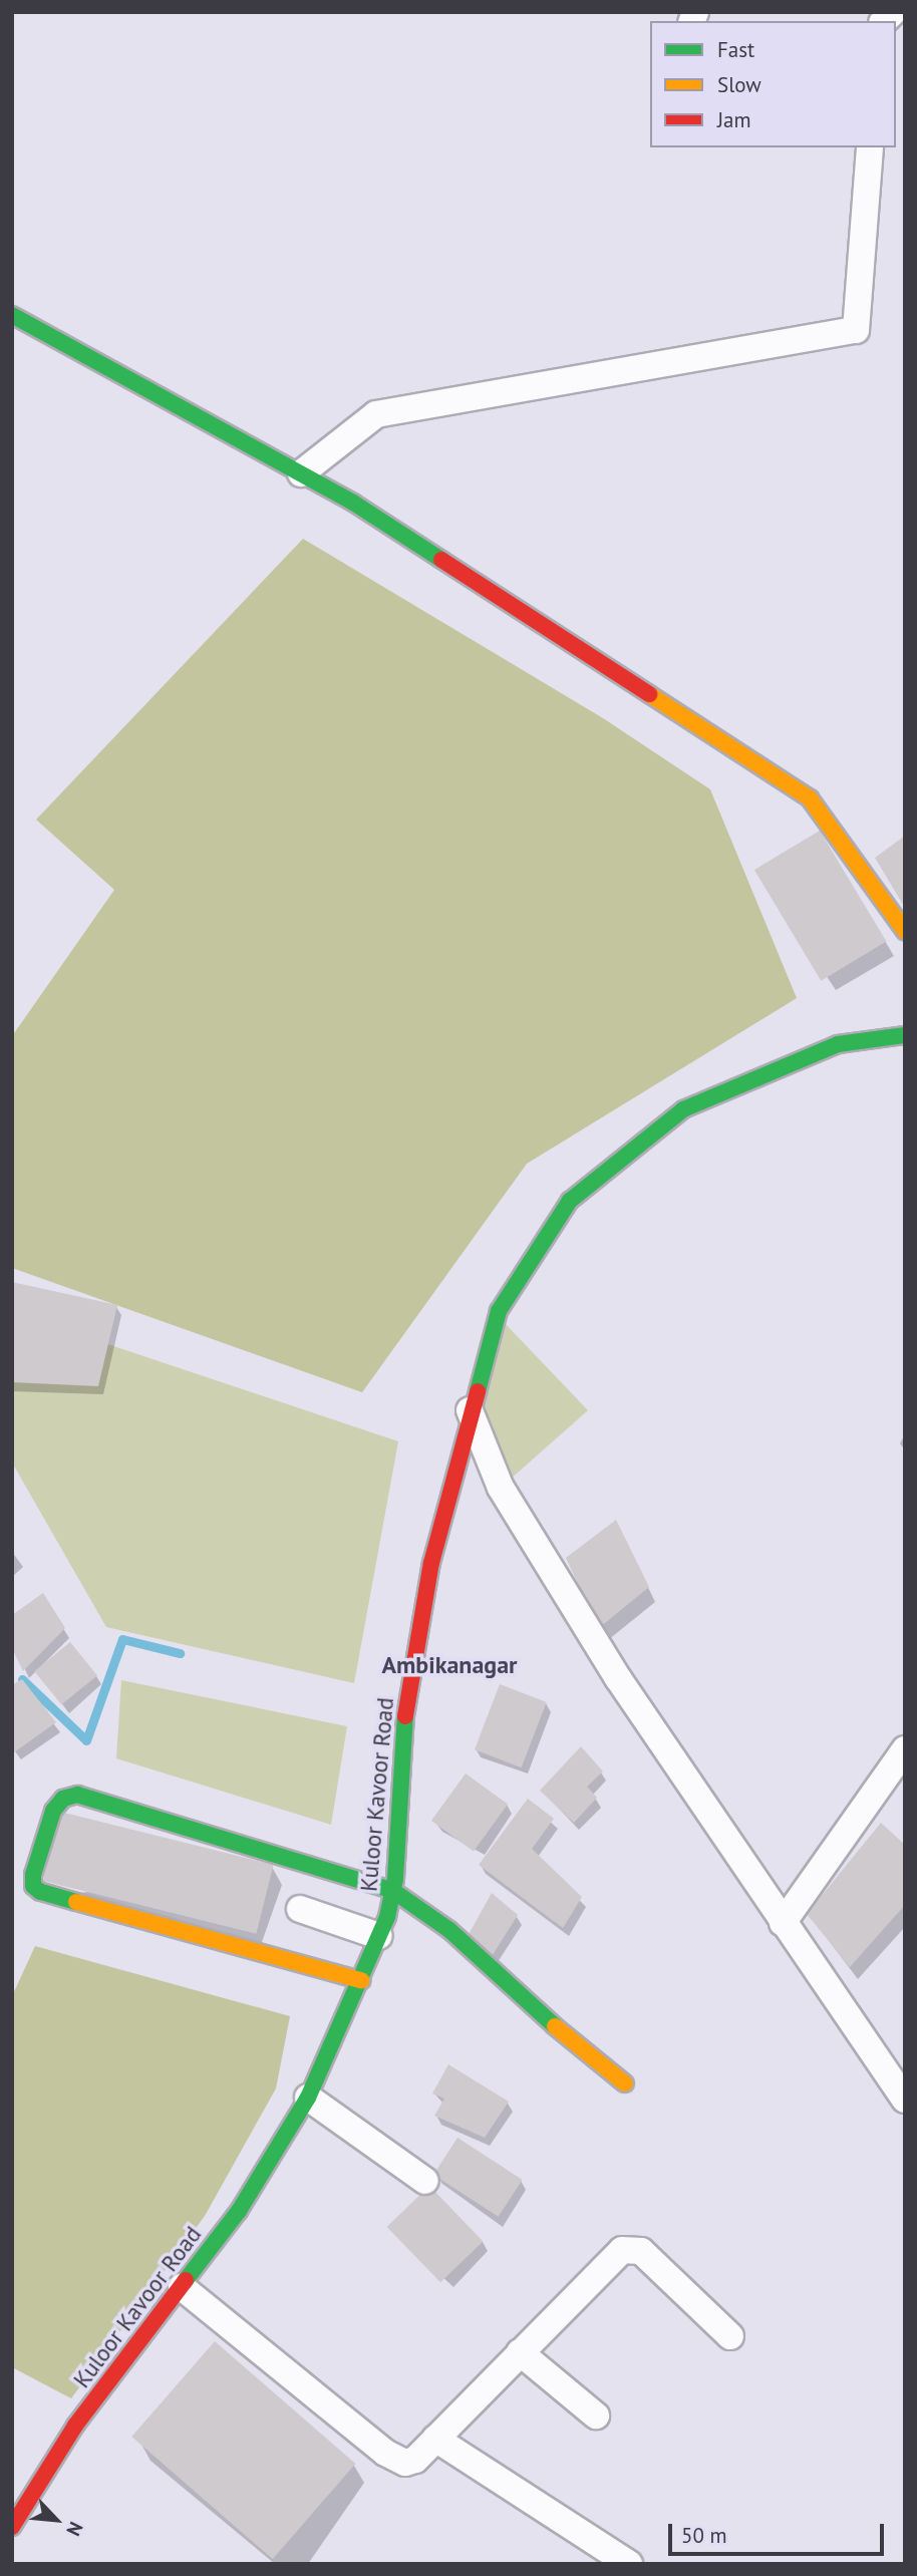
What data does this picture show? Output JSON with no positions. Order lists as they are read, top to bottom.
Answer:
{
  "streets": {
    "street": ["Kuloor Kavoor Road"]
  },
  "districts": ["Ambikanagar"],
  "legend": ["Fast", "Slow", "Jam"],
  "scale_bar": "50 m",
  "north": "bottom right"
}
